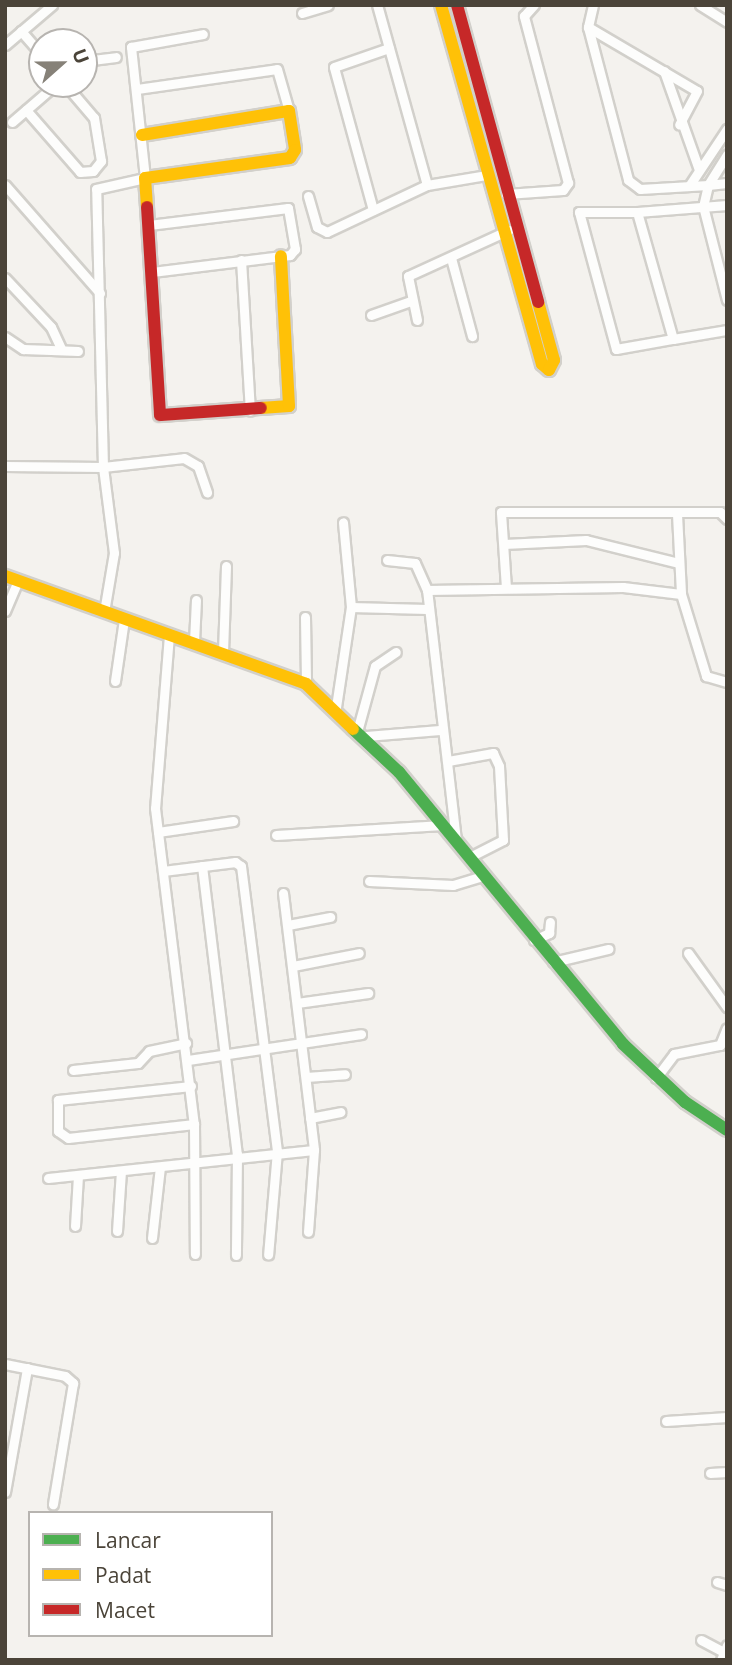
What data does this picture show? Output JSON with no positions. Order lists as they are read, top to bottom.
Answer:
{
  "legend": ["Lancar", "Padat", "Macet"],
  "north": "right"
}
